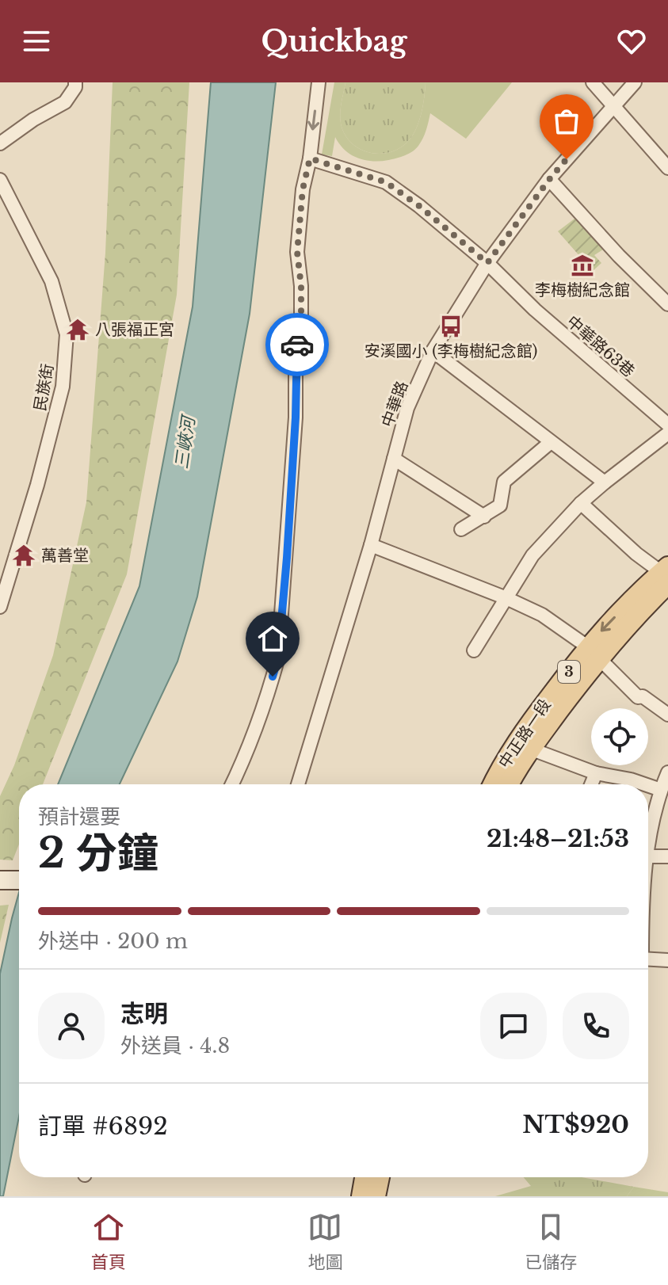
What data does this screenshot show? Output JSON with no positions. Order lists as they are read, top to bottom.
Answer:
{
  "streets": {
    "main road": ["3", "中正路一段"],
    "street": ["中華路63巷", "民族街", "中華路"]
  },
  "crossings": [
    ["中華路63巷", "中華路"]
  ],
  "water": ["三峽河"],
  "places": {
    "museum": ["李梅樹紀念館"],
    "bus stop": ["安溪國小 (李梅樹紀念館)"],
    "temple": ["八張福正宮", "萬善堂"]
  },
  "page": {
    "header": "Quickbag",
    "heading": ["2 分鐘", "預計還要", "21:48–21:53"],
    "panel": [
      "志明",
      "外送員 · 4.8",
      "訂單 #6892",
      "NT$920"
    ],
    "bar": "外送中 · 200 m",
    "tabs": ["首頁", "地圖", "已儲存"]
  }
}
